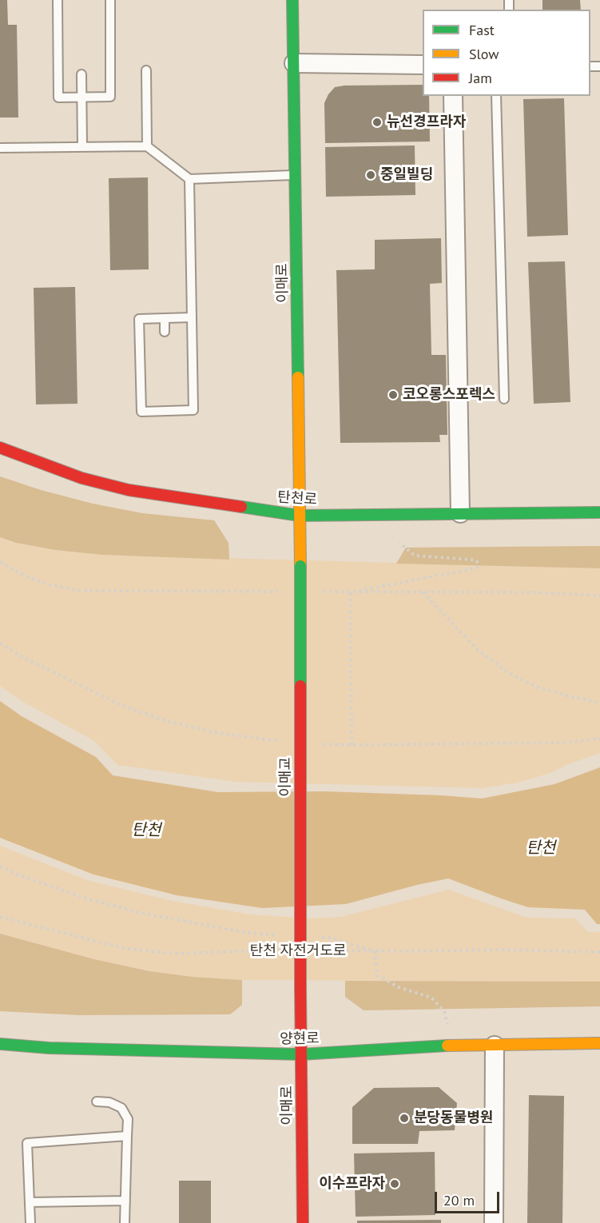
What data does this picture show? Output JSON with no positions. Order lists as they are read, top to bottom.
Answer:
{
  "streets": {
    "street": [
      "이매로",
      "탄천로",
      "이매교",
      "양현로"
    ],
    "path": ["탄천 자전거도로"]
  },
  "crossings": [
    ["이매로", "탄천로"],
    ["이매로", "이매교"],
    ["이매로", "양현로"]
  ],
  "water": ["탄천"],
  "places": [
    "뉴선경프라자",
    "중일빌딩",
    "코오롱스포렉스",
    "분당동물병원",
    "이수프라자"
  ],
  "legend": ["Fast", "Slow", "Jam"],
  "scale_bar": "20 m"
}
